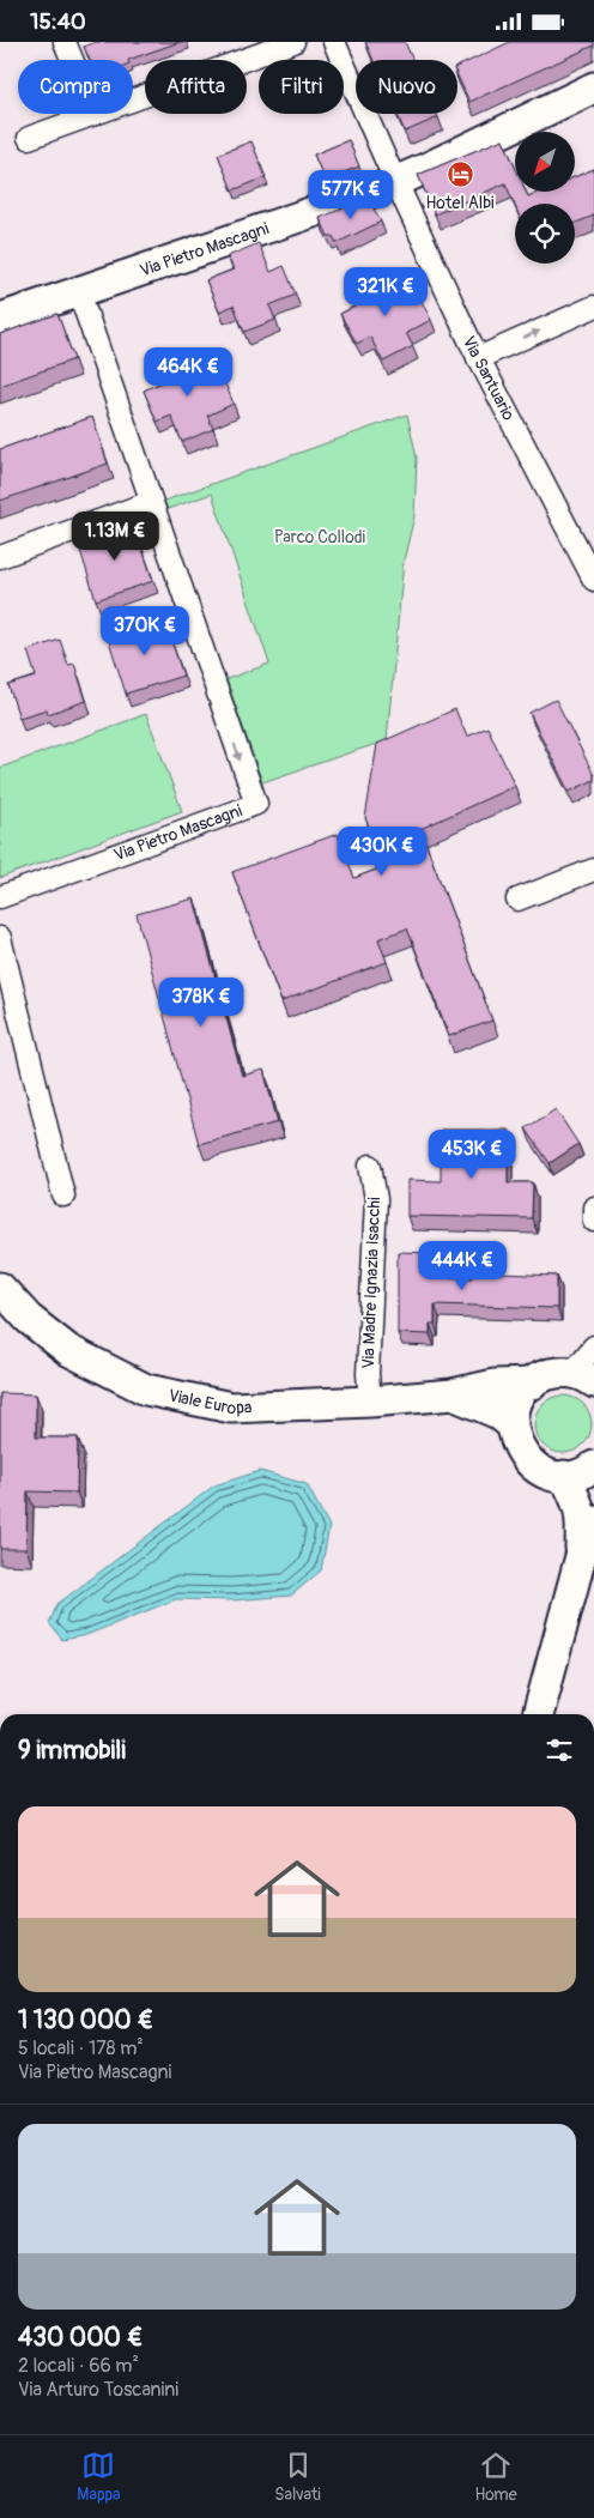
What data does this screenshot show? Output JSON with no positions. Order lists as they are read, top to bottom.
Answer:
{
  "streets": {
    "street": [
      "Via Pietro Mascagni",
      "Via Santuario",
      "Via Madre Ignazia Isacchi",
      "Viale Europa"
    ]
  },
  "crossings": [
    ["Via Pietro Mascagni", "Via Santuario"],
    ["Via Madre Ignazia Isacchi", "Viale Europa"]
  ],
  "parks": ["Parco Collodi"],
  "places": {
    "hotel": ["Hotel Albi"]
  },
  "north": "bottom left",
  "page": {
    "status": "15:40",
    "chip": [
      "Compra",
      "Affitta",
      "Filtri",
      "Nuovo"
    ],
    "price": [
      "577K €",
      "321K €",
      "464K €",
      "1.13M €",
      "370K €",
      "430K €",
      "378K €",
      "453K €",
      "444K €"
    ],
    "heading": "9 immobili",
    "list": [
      {
        "name": "1 130 000 €",
        "note": "5 locali · 178 m² · Via Pietro Mascagni"
      },
      {
        "name": "430 000 €",
        "note": "2 locali · 66 m² · Via Arturo Toscanini"
      }
    ],
    "tabs": ["Mappa", "Salvati", "Home"]
  }
}
